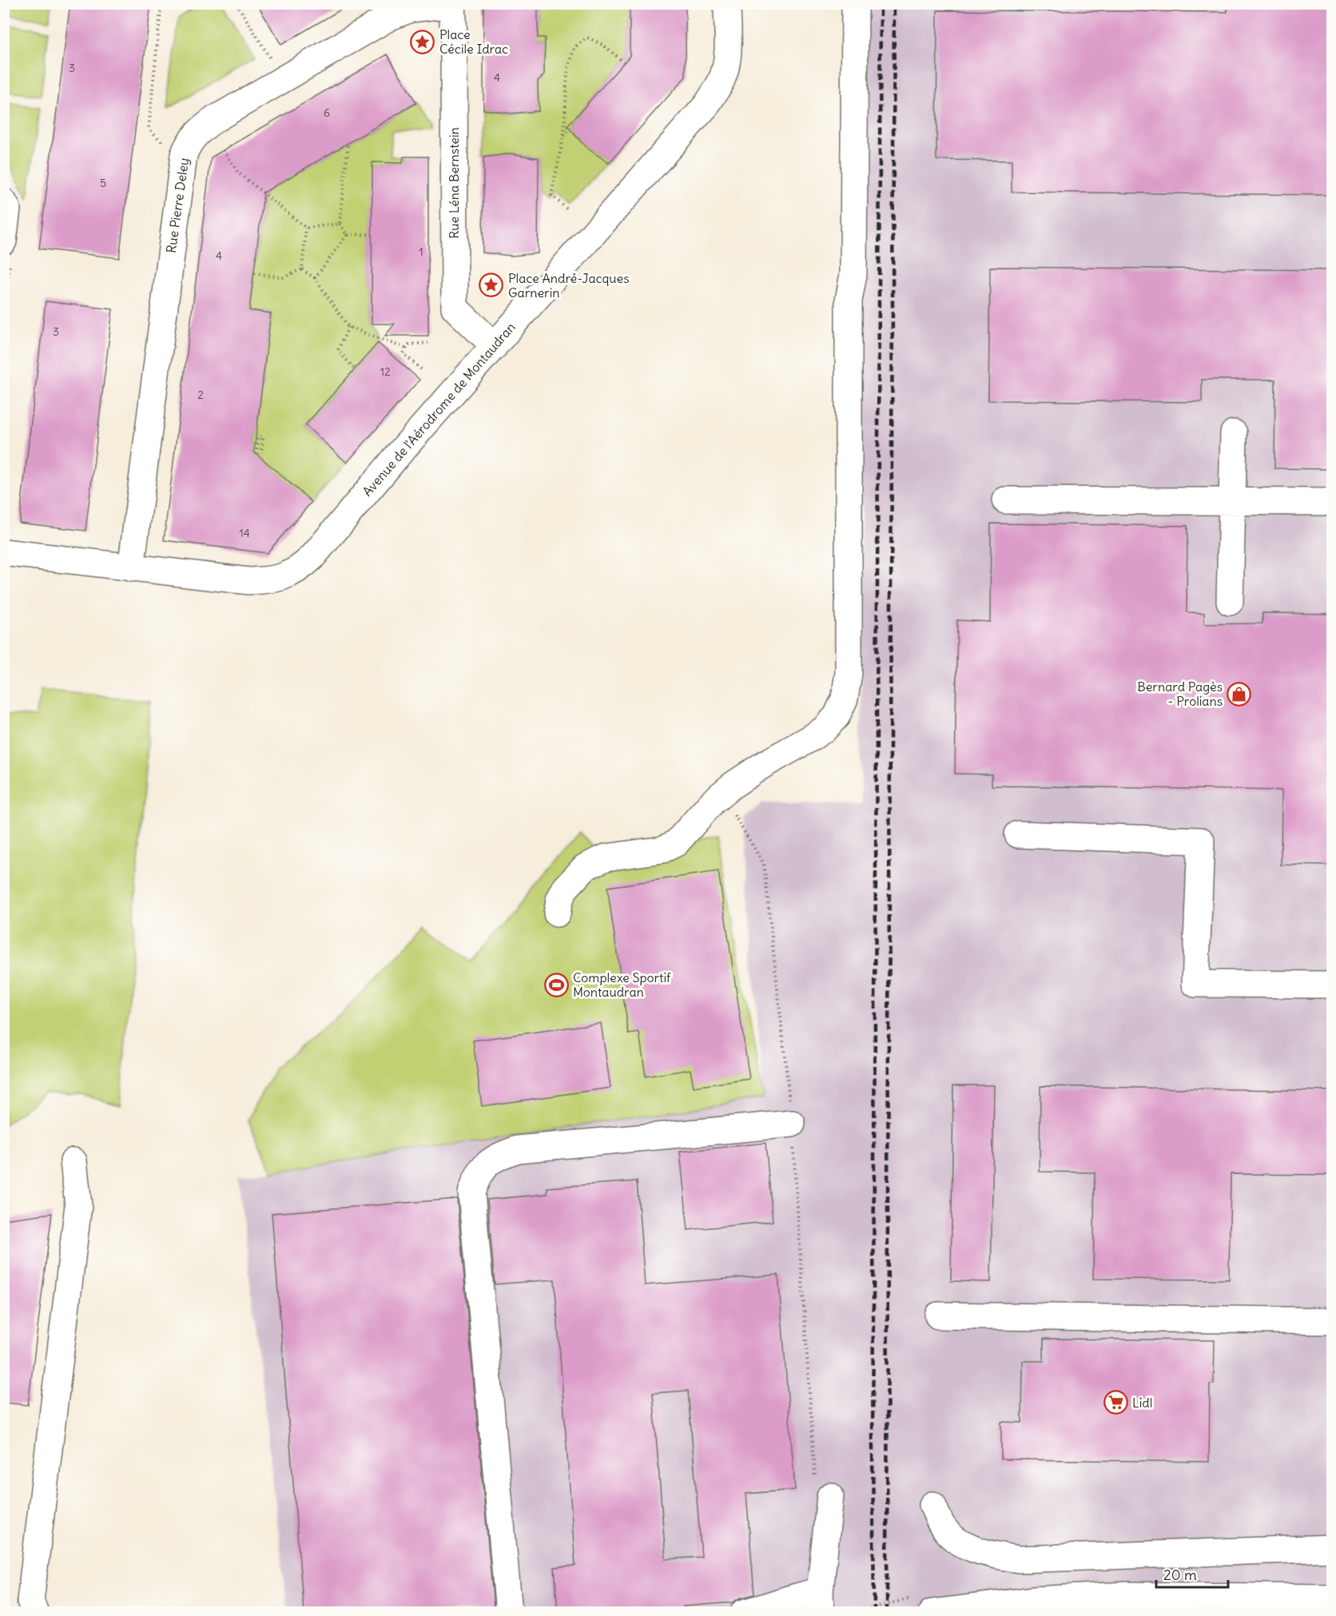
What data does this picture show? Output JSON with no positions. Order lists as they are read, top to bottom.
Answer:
{
  "streets": {
    "street": ["Rue Léna Bernstein", "Rue Pierre Deley", "Avenue de l'Aérodrome de Montaudran"]
  },
  "crossings": [
    ["Rue Léna Bernstein", "Rue Pierre Deley"],
    ["Rue Léna Bernstein", "Avenue de l'Aérodrome de Montaudran"],
    ["Rue Pierre Deley", "Avenue de l'Aérodrome de Montaudran"]
  ],
  "places": {
    "place": ["Place Cécile Idrac", "Place André-Jacques Garnerin"],
    "shop": ["Bernard Pagès - Prolians"],
    "sports": ["Complexe Sportif Montaudran"],
    "supermarket": ["Lidl"]
  },
  "house_numbers": [
    "3",
    "4",
    "6",
    "5",
    "1",
    "4",
    "3",
    "12",
    "2",
    "14"
  ],
  "scale_bar": "20 m"
}
